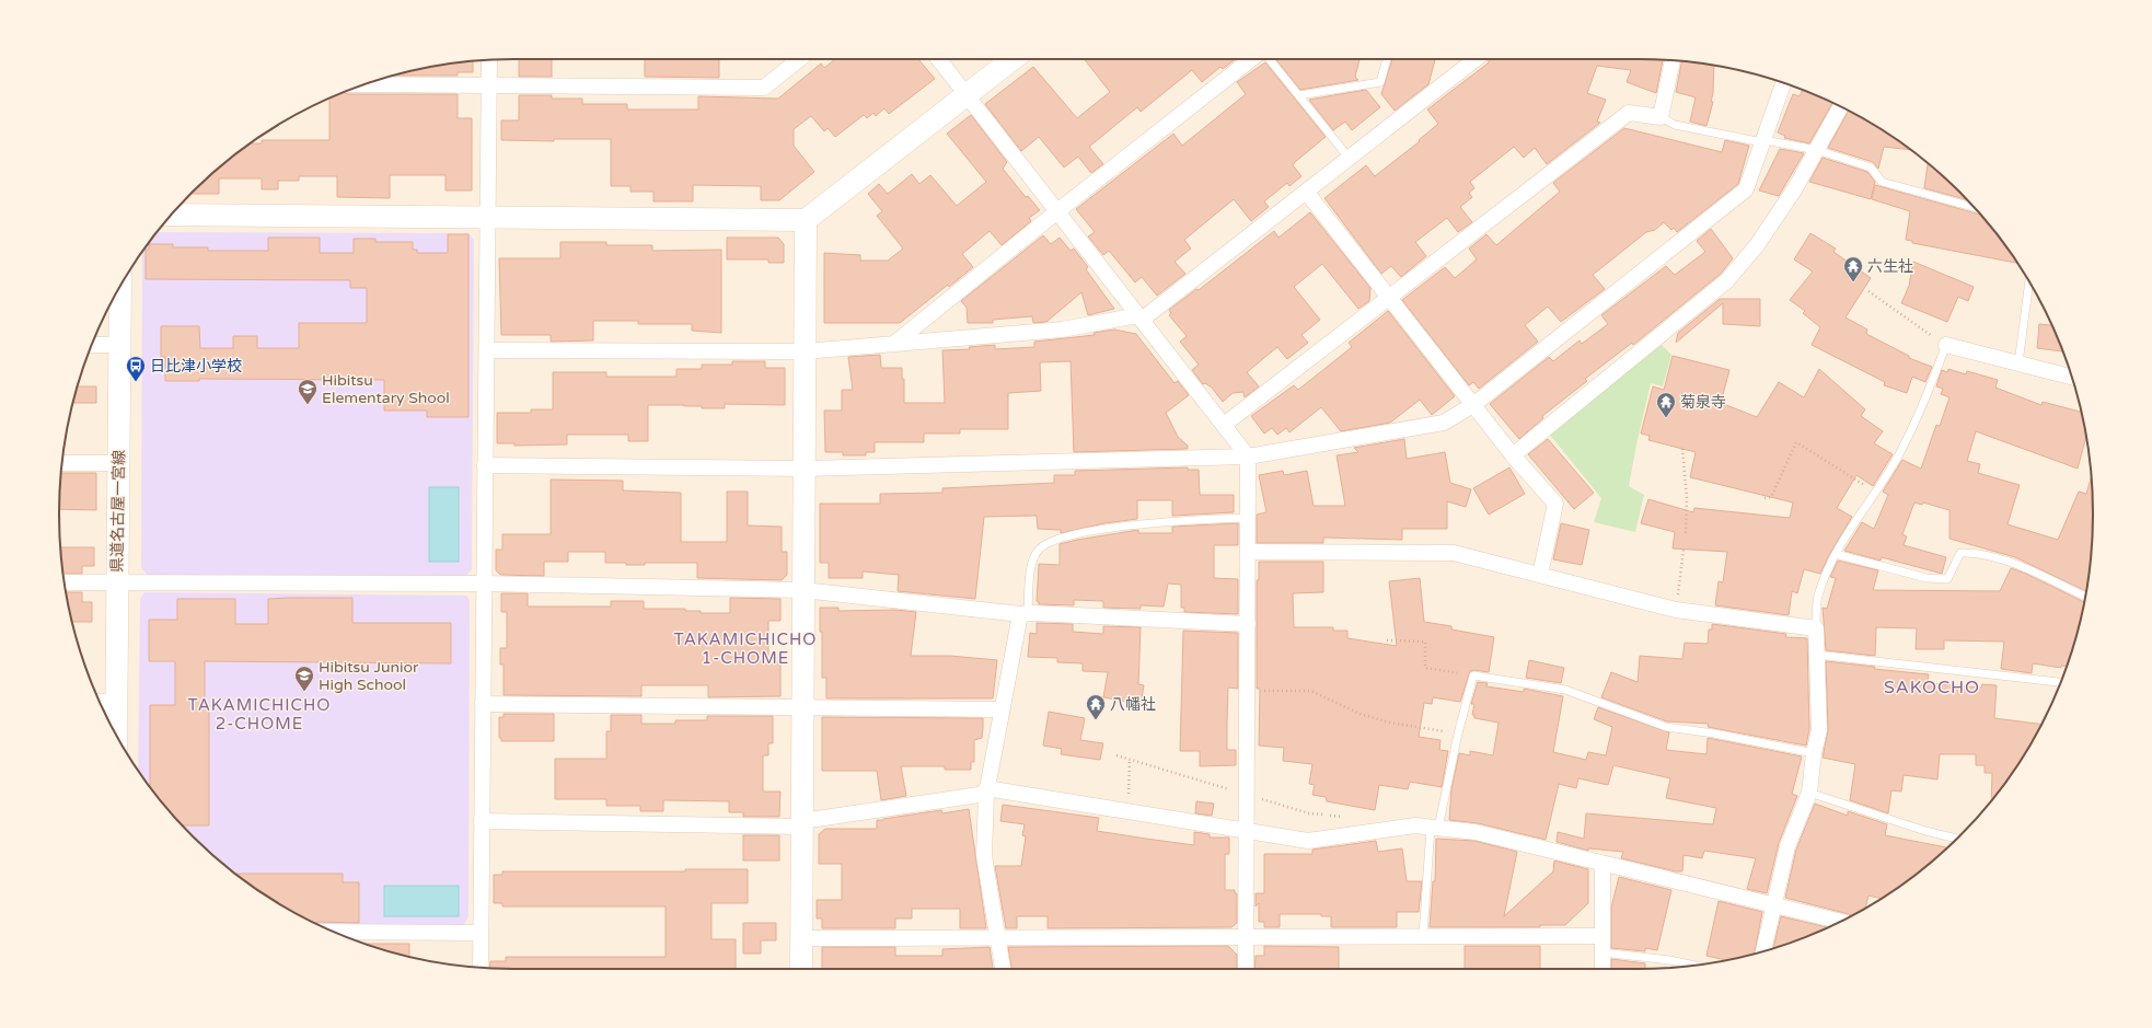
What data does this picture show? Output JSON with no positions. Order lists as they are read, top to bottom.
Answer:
{
  "streets": {
    "street": ["県道名古屋一宮線"]
  },
  "districts": ["TAKAMICHICHO 1-CHOME", "SAKOCHO", "TAKAMICHICHO 2-CHOME"],
  "places": {
    "temple": ["六生社", "菊泉寺", "八幡社"],
    "bus stop": ["日比津小学校"],
    "school or university": ["Hibitsu Elementary Shool", "Hibitsu Junior High School"]
  }
}
